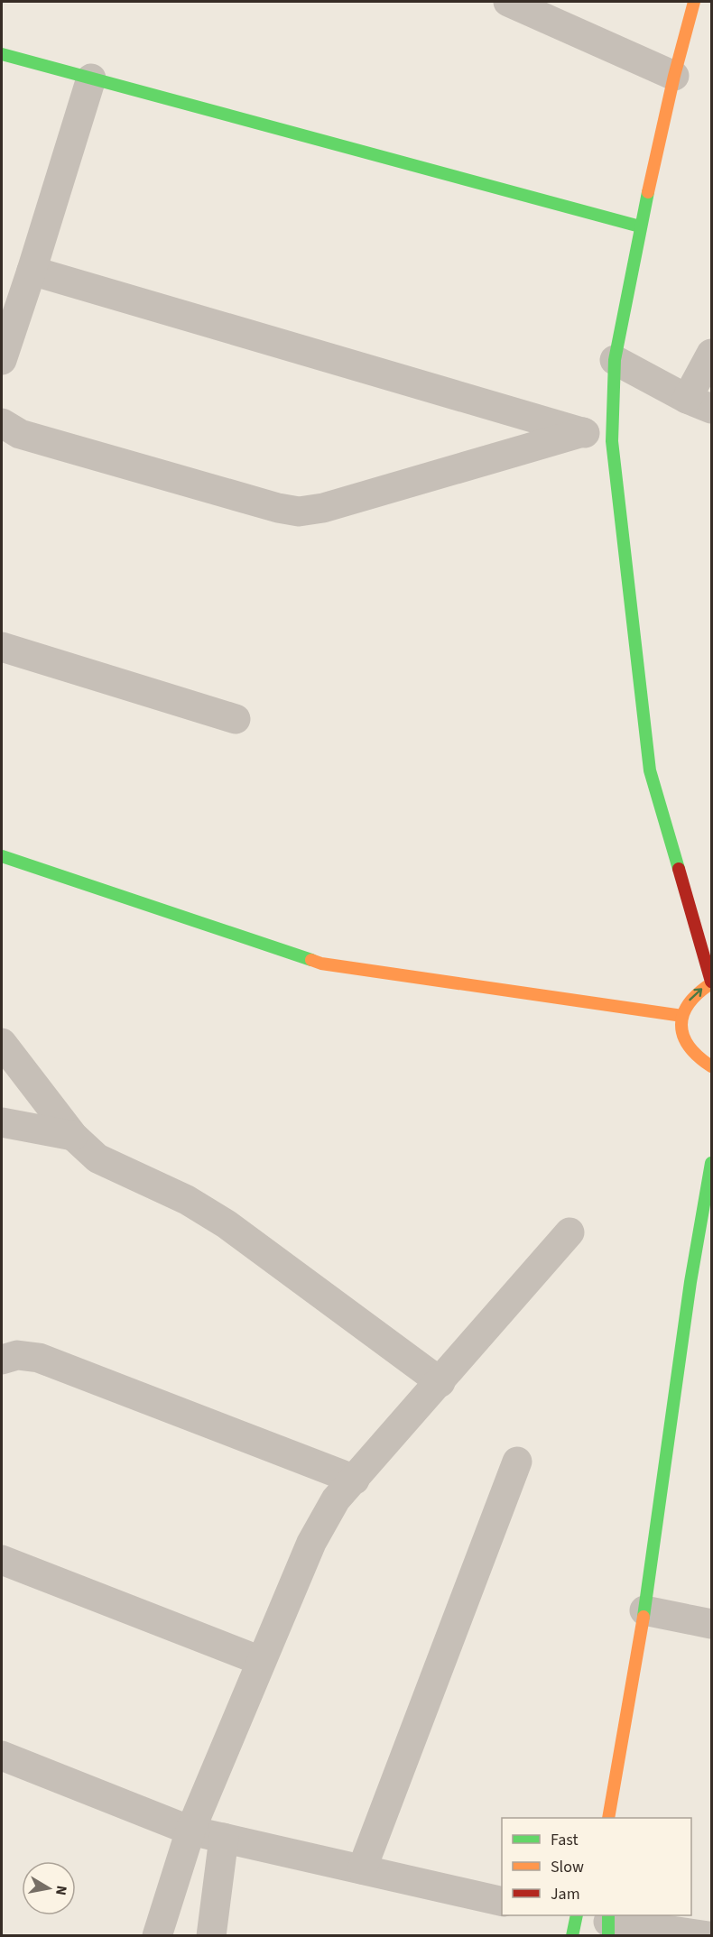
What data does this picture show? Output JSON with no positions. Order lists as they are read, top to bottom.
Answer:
{
  "legend": ["Fast", "Slow", "Jam"],
  "north": "right"
}
